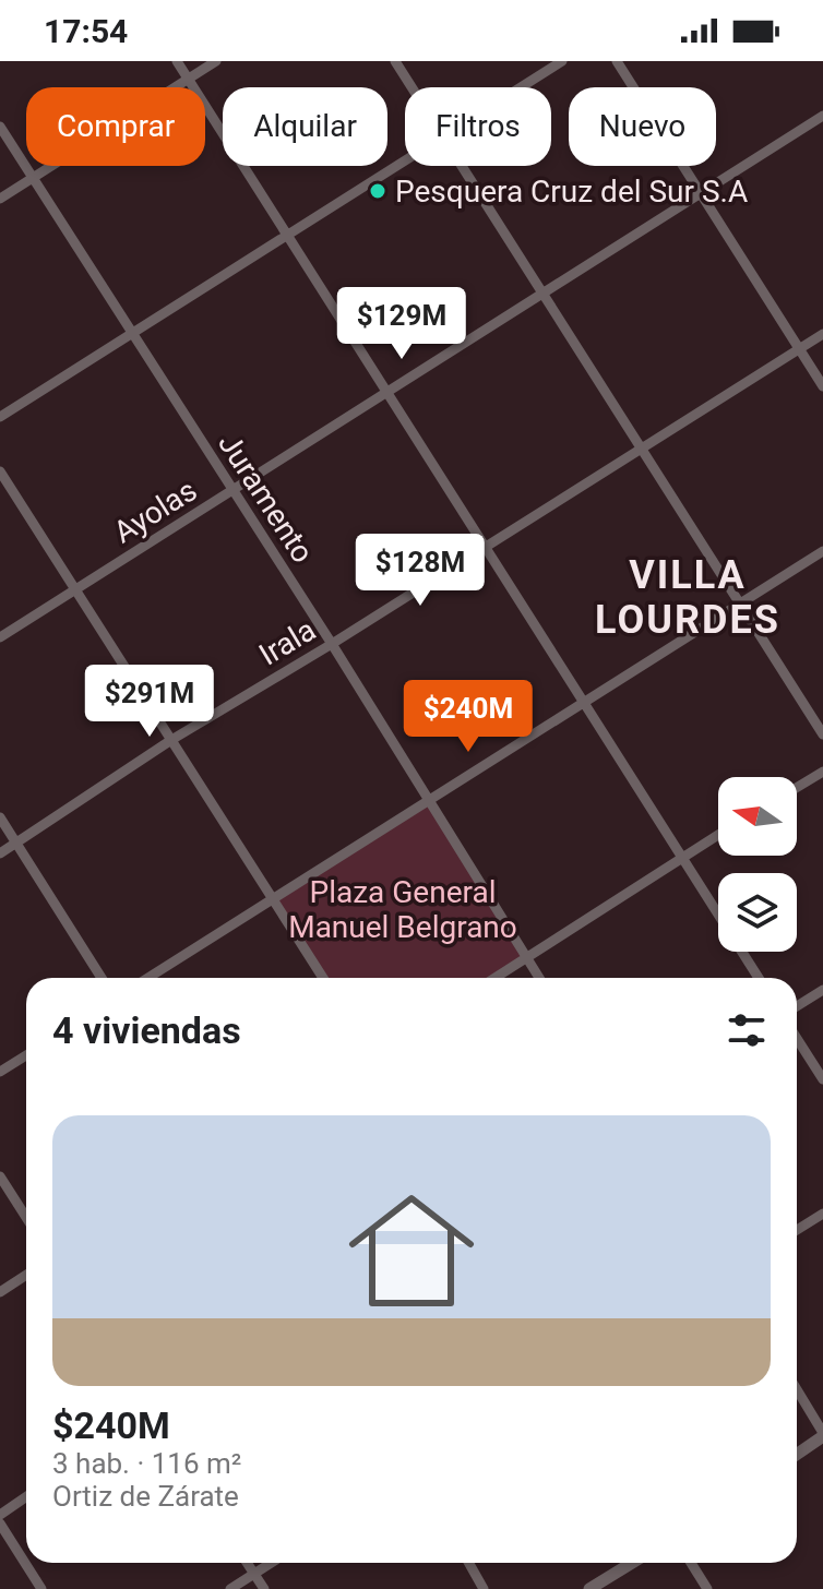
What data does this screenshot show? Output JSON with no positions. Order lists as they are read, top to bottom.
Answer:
{
  "streets": {
    "street": ["Juramento", "Ayolas", "Irala"]
  },
  "crossings": [
    ["Juramento", "Ayolas"],
    ["Juramento", "Irala"]
  ],
  "districts": ["VILLA LOURDES"],
  "parks": ["Plaza General Manuel Belgrano"],
  "places": ["Pesquera Cruz del Sur S.A"],
  "north": "left",
  "page": {
    "status": "17:54",
    "chip": [
      "Comprar",
      "Alquilar",
      "Filtros",
      "Nuevo"
    ],
    "price": [
      "$129M",
      "$128M",
      "$291M",
      "$240M"
    ],
    "heading": "4 viviendas",
    "list": [
      {
        "name": "$240M",
        "note": "3 hab. · 116 m² · Ortiz de Zárate"
      }
    ]
  }
}
